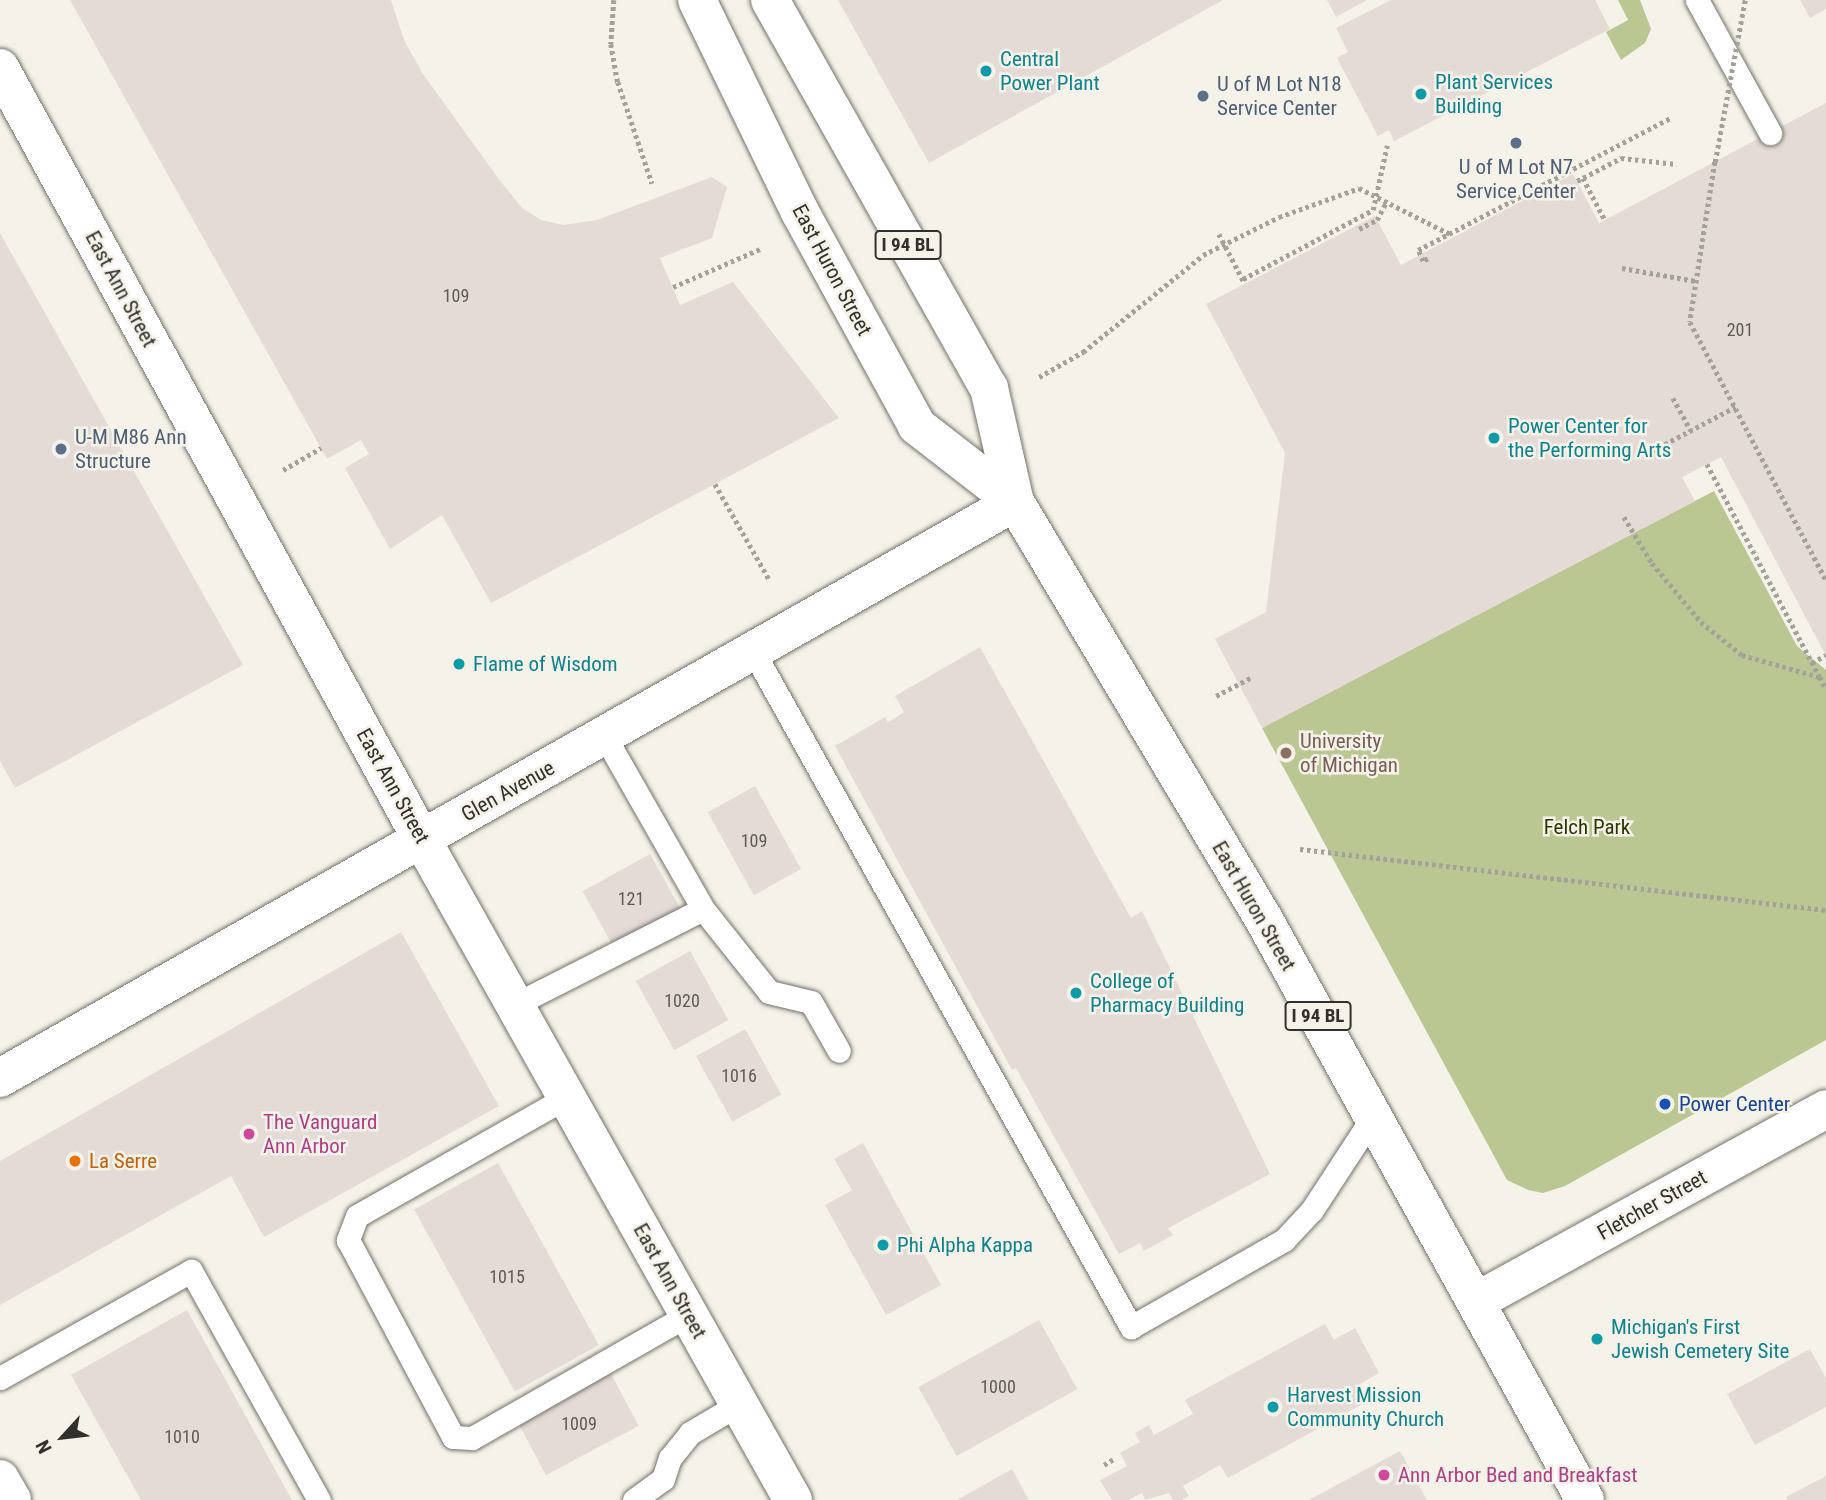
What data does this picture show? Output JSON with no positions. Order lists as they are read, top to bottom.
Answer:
{
  "streets": {
    "main road": [
      "I 94 BL",
      "East Huron Street",
      "East Ann Street",
      "Glen Avenue",
      "Fletcher Street"
    ]
  },
  "crossings": [
    ["East Huron Street", "Glen Avenue"],
    ["East Huron Street", "Fletcher Street"],
    ["East Ann Street", "Glen Avenue"]
  ],
  "parks": ["Felch Park"],
  "places": [
    "Central Power Plant",
    "Plant Services Building",
    "U of M Lot N18 Service Center",
    "U of M Lot N7 Service Center",
    "Power Center for the Performing Arts",
    "U-M M86 Ann Structure",
    "Flame of Wisdom",
    "University of Michigan",
    "College of Pharmacy Building",
    "Power Center",
    "The Vanguard Ann Arbor",
    "La Serre",
    "Phi Alpha Kappa",
    "Michigan's First Jewish Cemetery Site",
    "Harvest Mission Community Church",
    "Ann Arbor Bed and Breakfast"
  ],
  "house_numbers": [
    "109",
    "201",
    "109",
    "121",
    "1020",
    "1016",
    "1015",
    "1000",
    "1009",
    "1010"
  ],
  "north": "bottom left"
}
